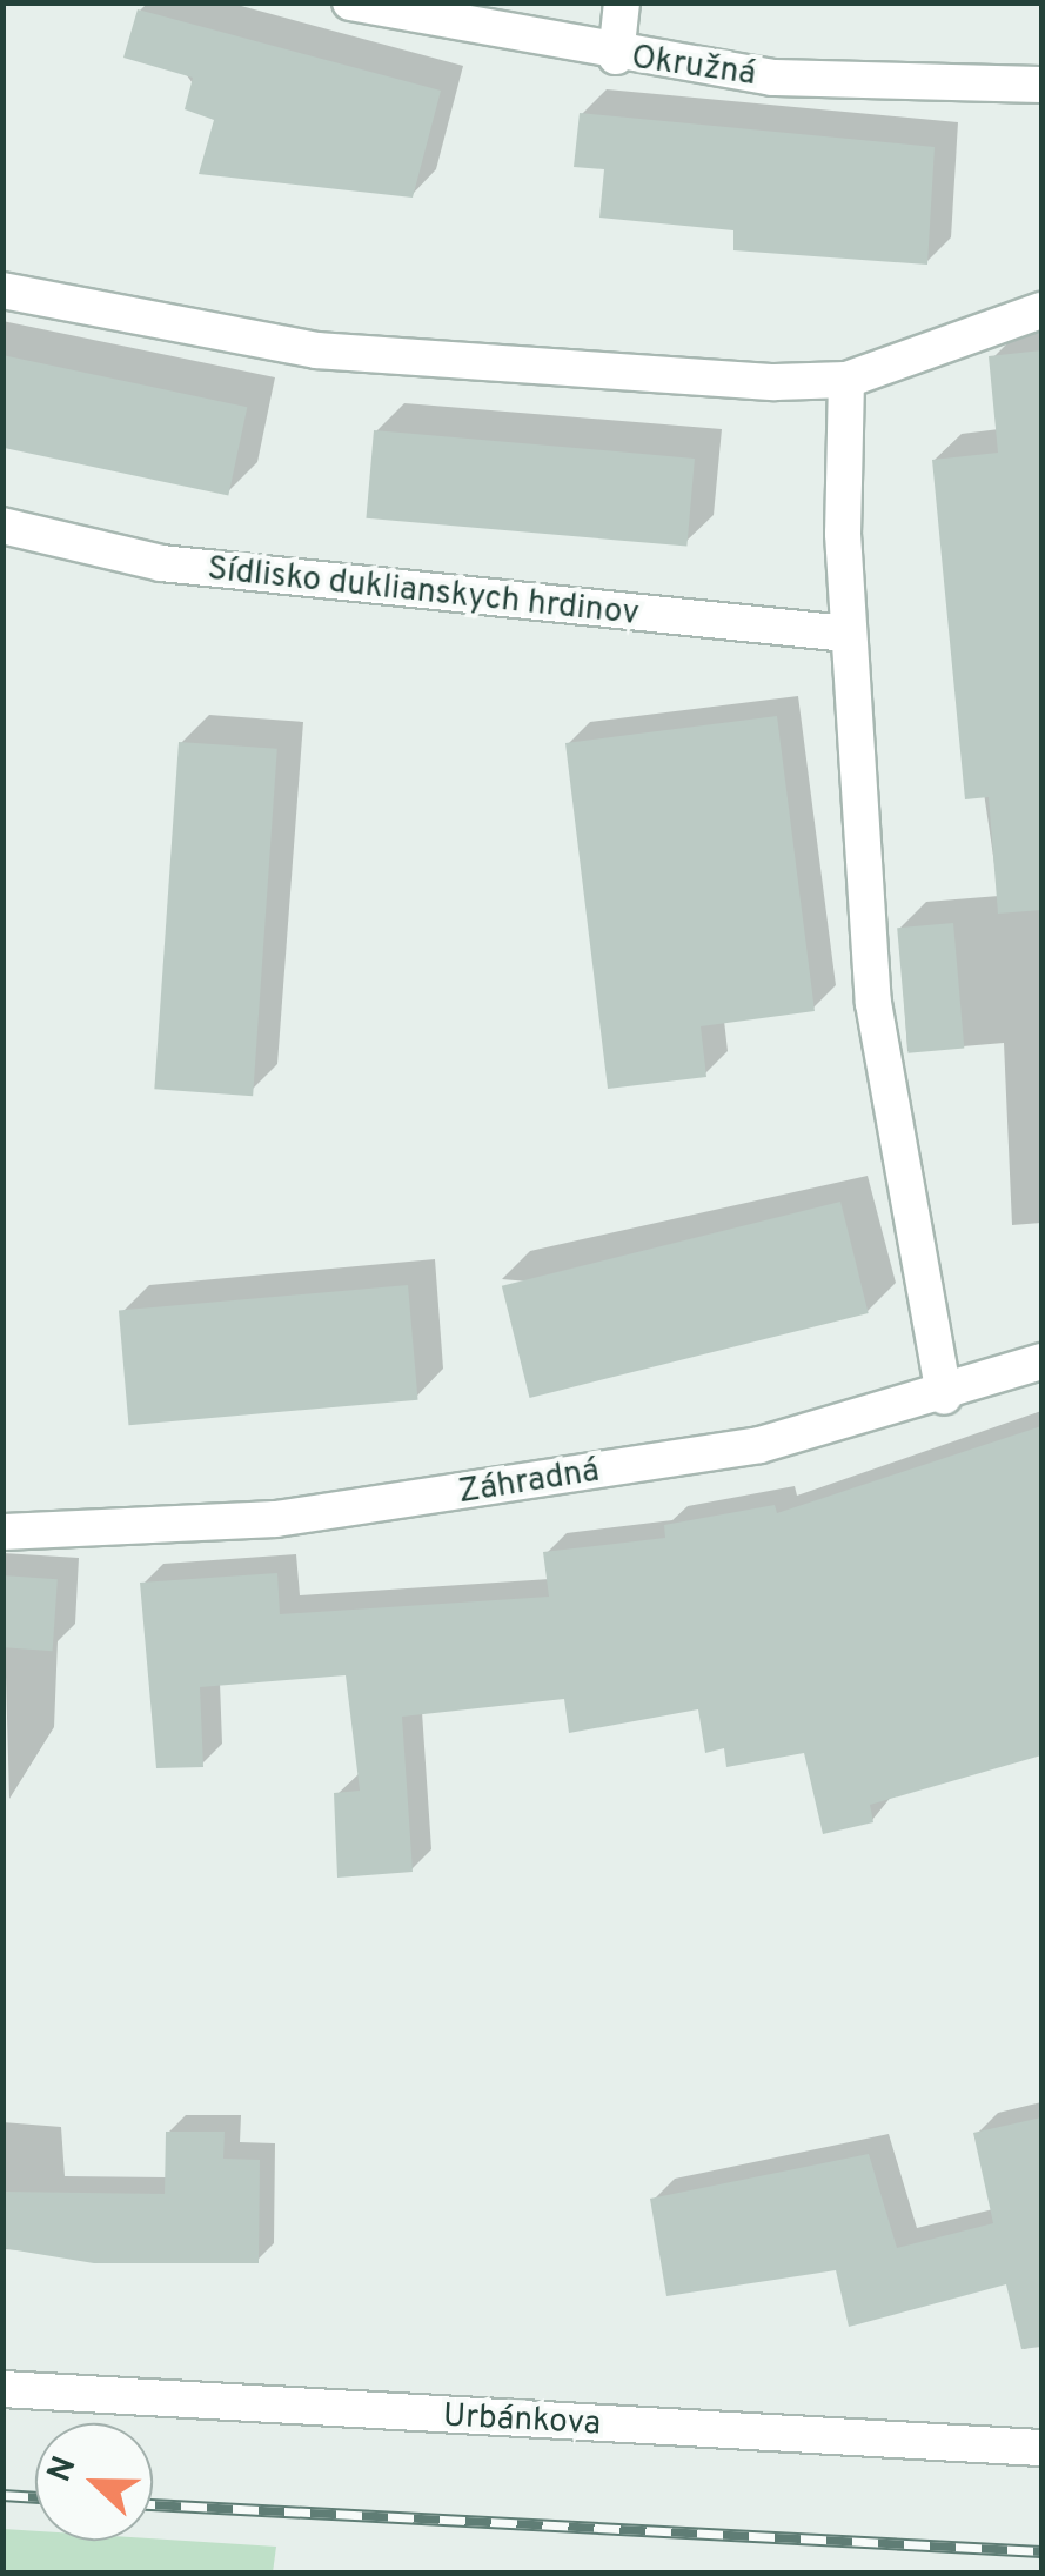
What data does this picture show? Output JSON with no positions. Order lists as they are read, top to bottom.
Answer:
{
  "streets": {
    "street": [
      "Okružná",
      "Sídlisko duklianskych hrdinov",
      "Záhradná",
      "Urbánkova"
    ]
  },
  "north": "left"
}
